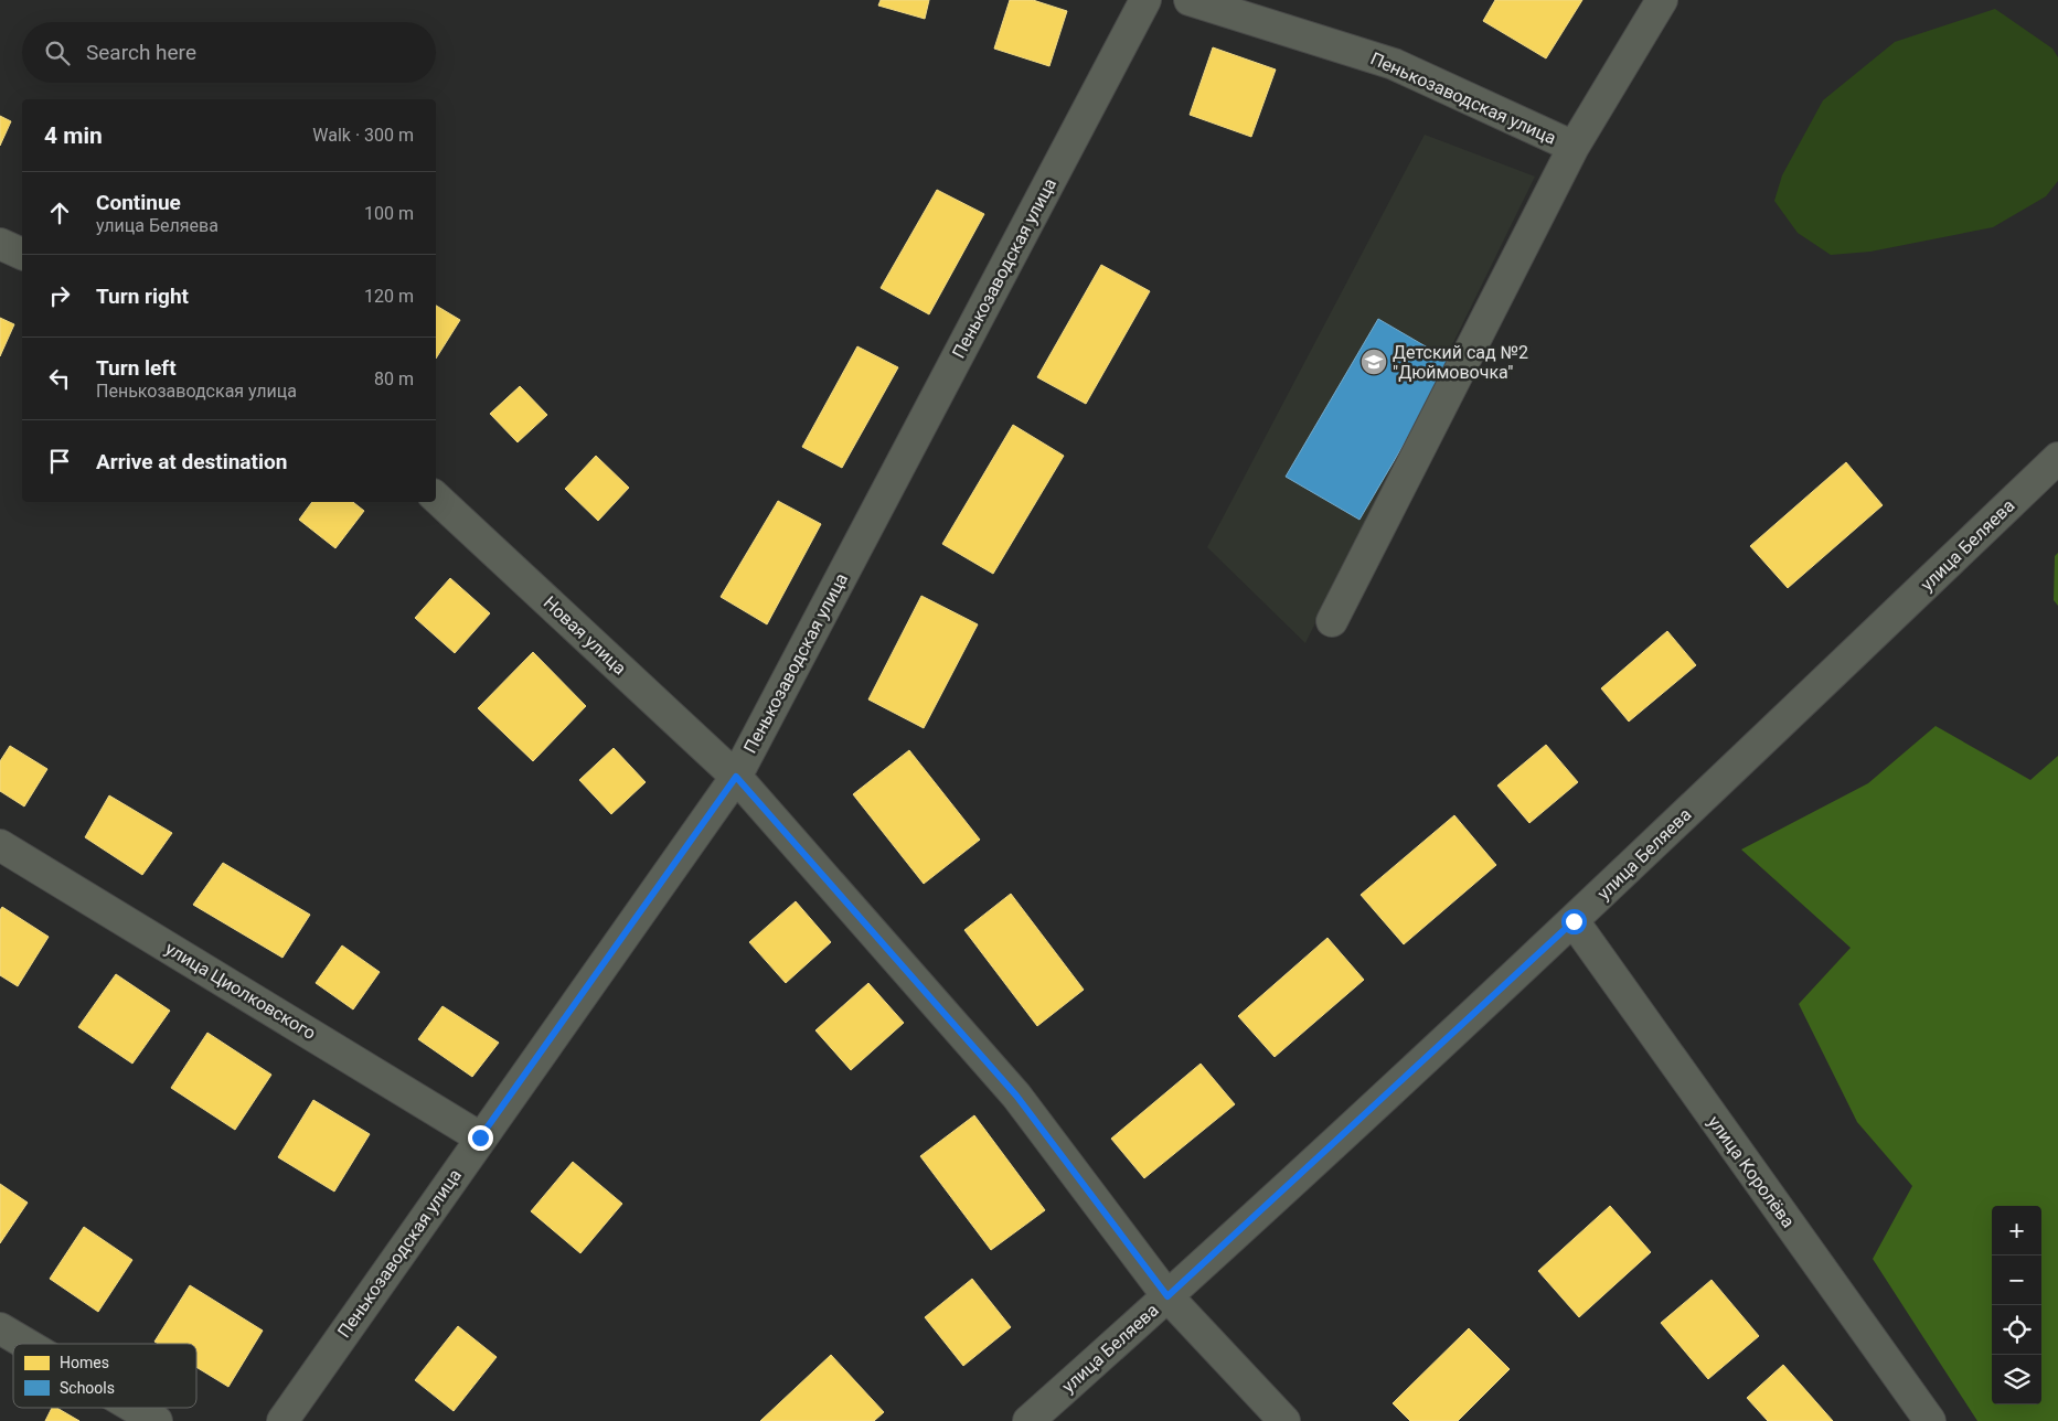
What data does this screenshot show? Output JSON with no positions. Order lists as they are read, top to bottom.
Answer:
{
  "streets": {
    "street": [
      "Пенькозаводская улица",
      "улица Беляева",
      "Новая улица",
      "улица Циолковского",
      "улица Королёва"
    ]
  },
  "crossings": [
    ["Пенькозаводская улица", "Новая улица"],
    ["Пенькозаводская улица", "улица Циолковского"],
    ["улица Беляева", "Новая улица"],
    ["улица Беляева", "улица Королёва"]
  ],
  "places": {
    "school or university": ["Детский сад №2 \"Дюймовочка\""]
  },
  "legend": ["Homes", "Schools"],
  "page": {
    "search": "Search here",
    "heading": ["4 min", "Walk · 300 m"],
    "list": [
      ["Continue", "улица Беляева", "100 m"],
      ["Turn right", "120 m"],
      ["Turn left", "Пенькозаводская улица", "80 m"],
      "Arrive at destination"
    ],
    "map_buttons": ["+", "−"]
  }
}
